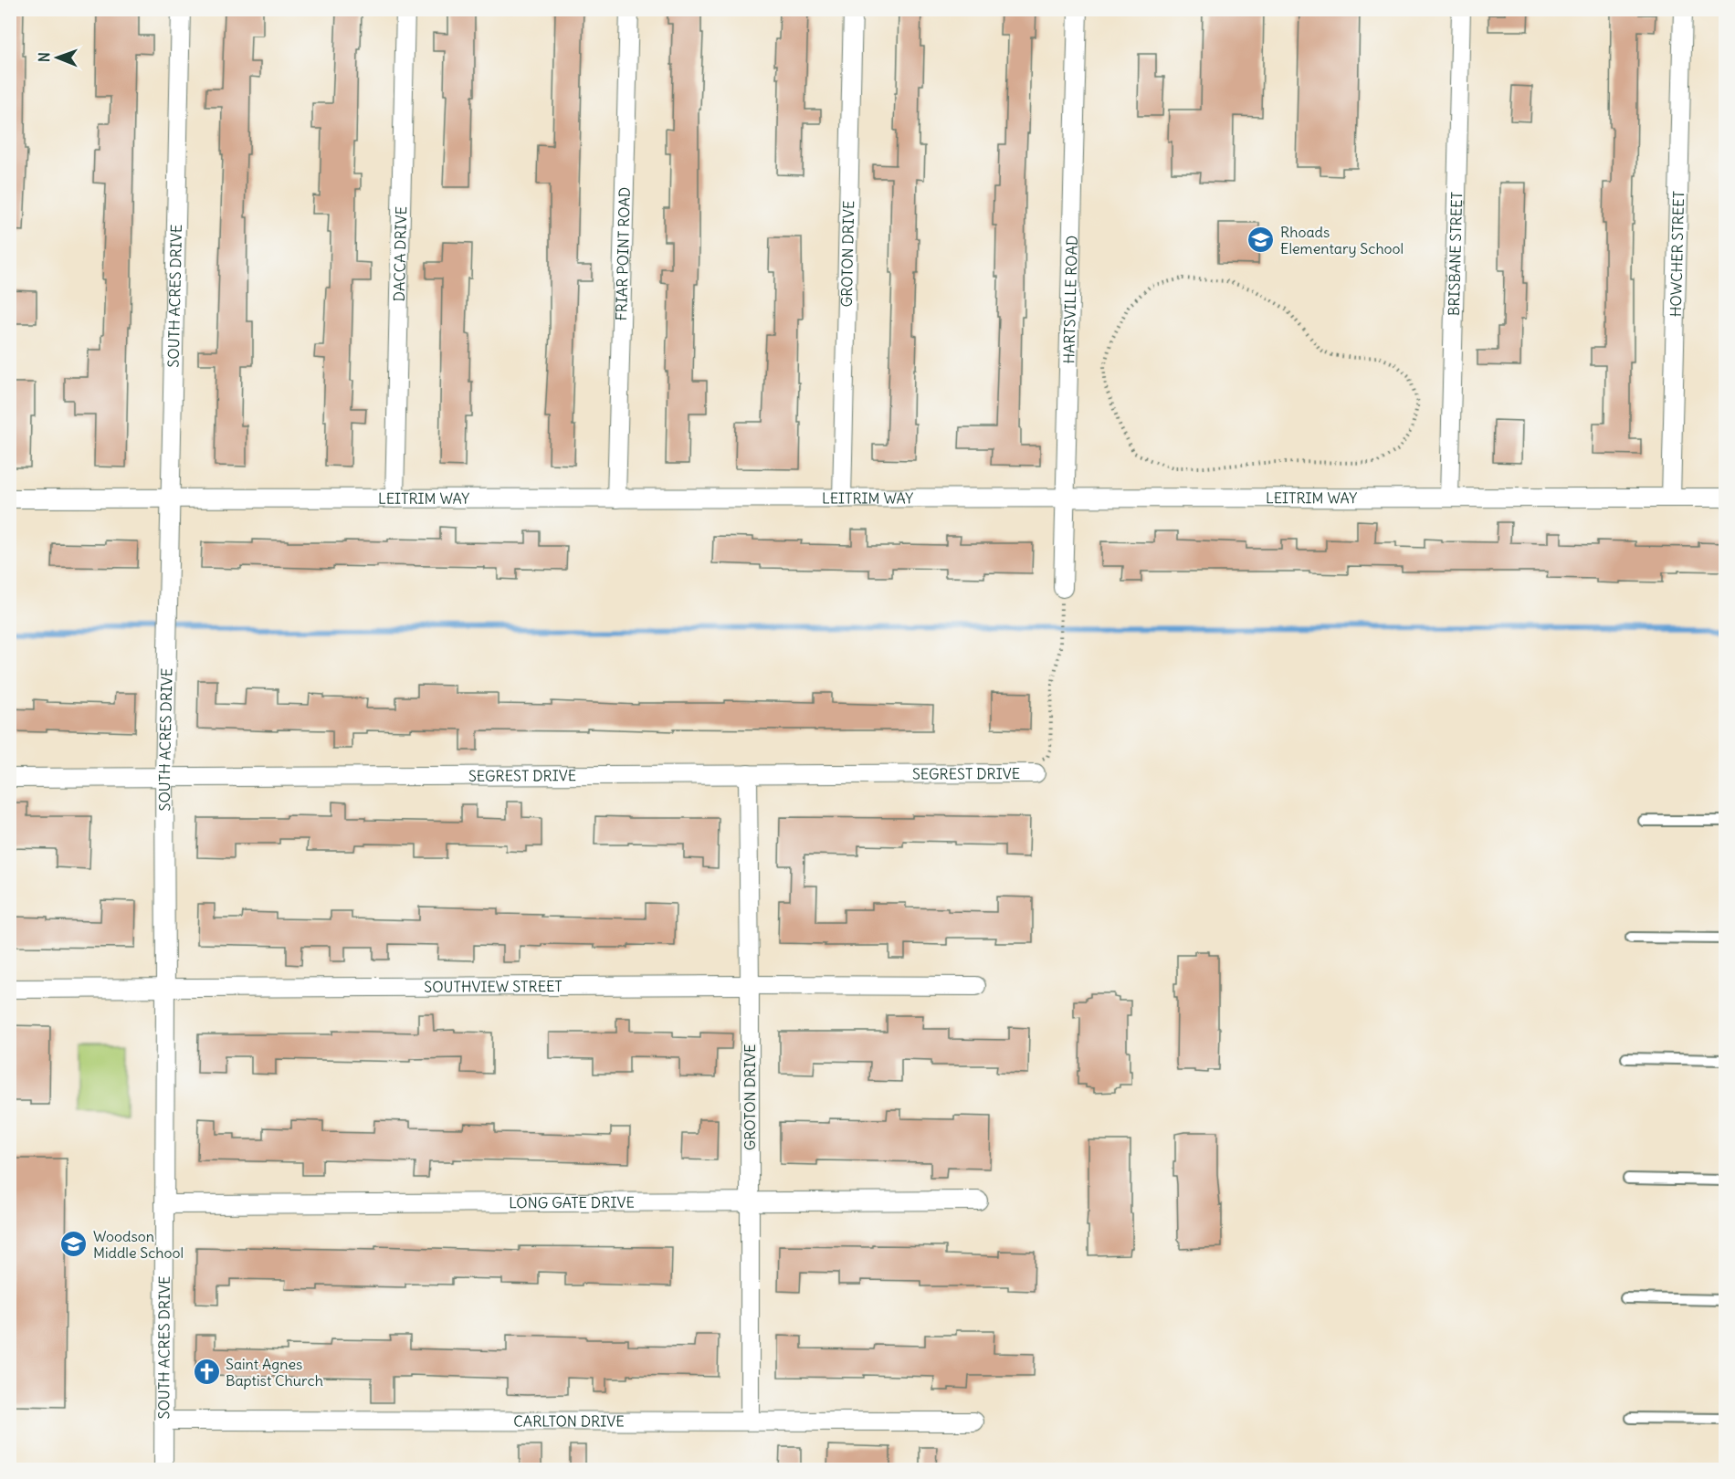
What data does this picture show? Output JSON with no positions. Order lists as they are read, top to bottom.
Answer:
{
  "streets": {
    "street": [
      "DACCA DRIVE",
      "FRIAR POINT ROAD",
      "GROTON DRIVE",
      "BRISBANE STREET",
      "HOWCHER STREET",
      "SOUTH ACRES DRIVE",
      "HARTSVILLE ROAD",
      "LEITRIM WAY",
      "SEGREST DRIVE",
      "SOUTHVIEW STREET",
      "LONG GATE DRIVE",
      "CARLTON DRIVE"
    ]
  },
  "crossings": [
    ["DACCA DRIVE", "LEITRIM WAY"],
    ["FRIAR POINT ROAD", "LEITRIM WAY"],
    ["GROTON DRIVE", "LEITRIM WAY"],
    ["GROTON DRIVE", "SEGREST DRIVE"],
    ["GROTON DRIVE", "SOUTHVIEW STREET"],
    ["GROTON DRIVE", "LONG GATE DRIVE"],
    ["GROTON DRIVE", "CARLTON DRIVE"],
    ["BRISBANE STREET", "LEITRIM WAY"],
    ["HOWCHER STREET", "LEITRIM WAY"],
    ["SOUTH ACRES DRIVE", "LEITRIM WAY"],
    ["SOUTH ACRES DRIVE", "SEGREST DRIVE"],
    ["SOUTH ACRES DRIVE", "SOUTHVIEW STREET"],
    ["SOUTH ACRES DRIVE", "LONG GATE DRIVE"],
    ["SOUTH ACRES DRIVE", "CARLTON DRIVE"],
    ["HARTSVILLE ROAD", "LEITRIM WAY"]
  ],
  "places": {
    "school or university": ["Rhoads Elementary School", "Woodson Middle School"],
    "church": ["Saint Agnes Baptist Church"]
  },
  "north": "left"
}
